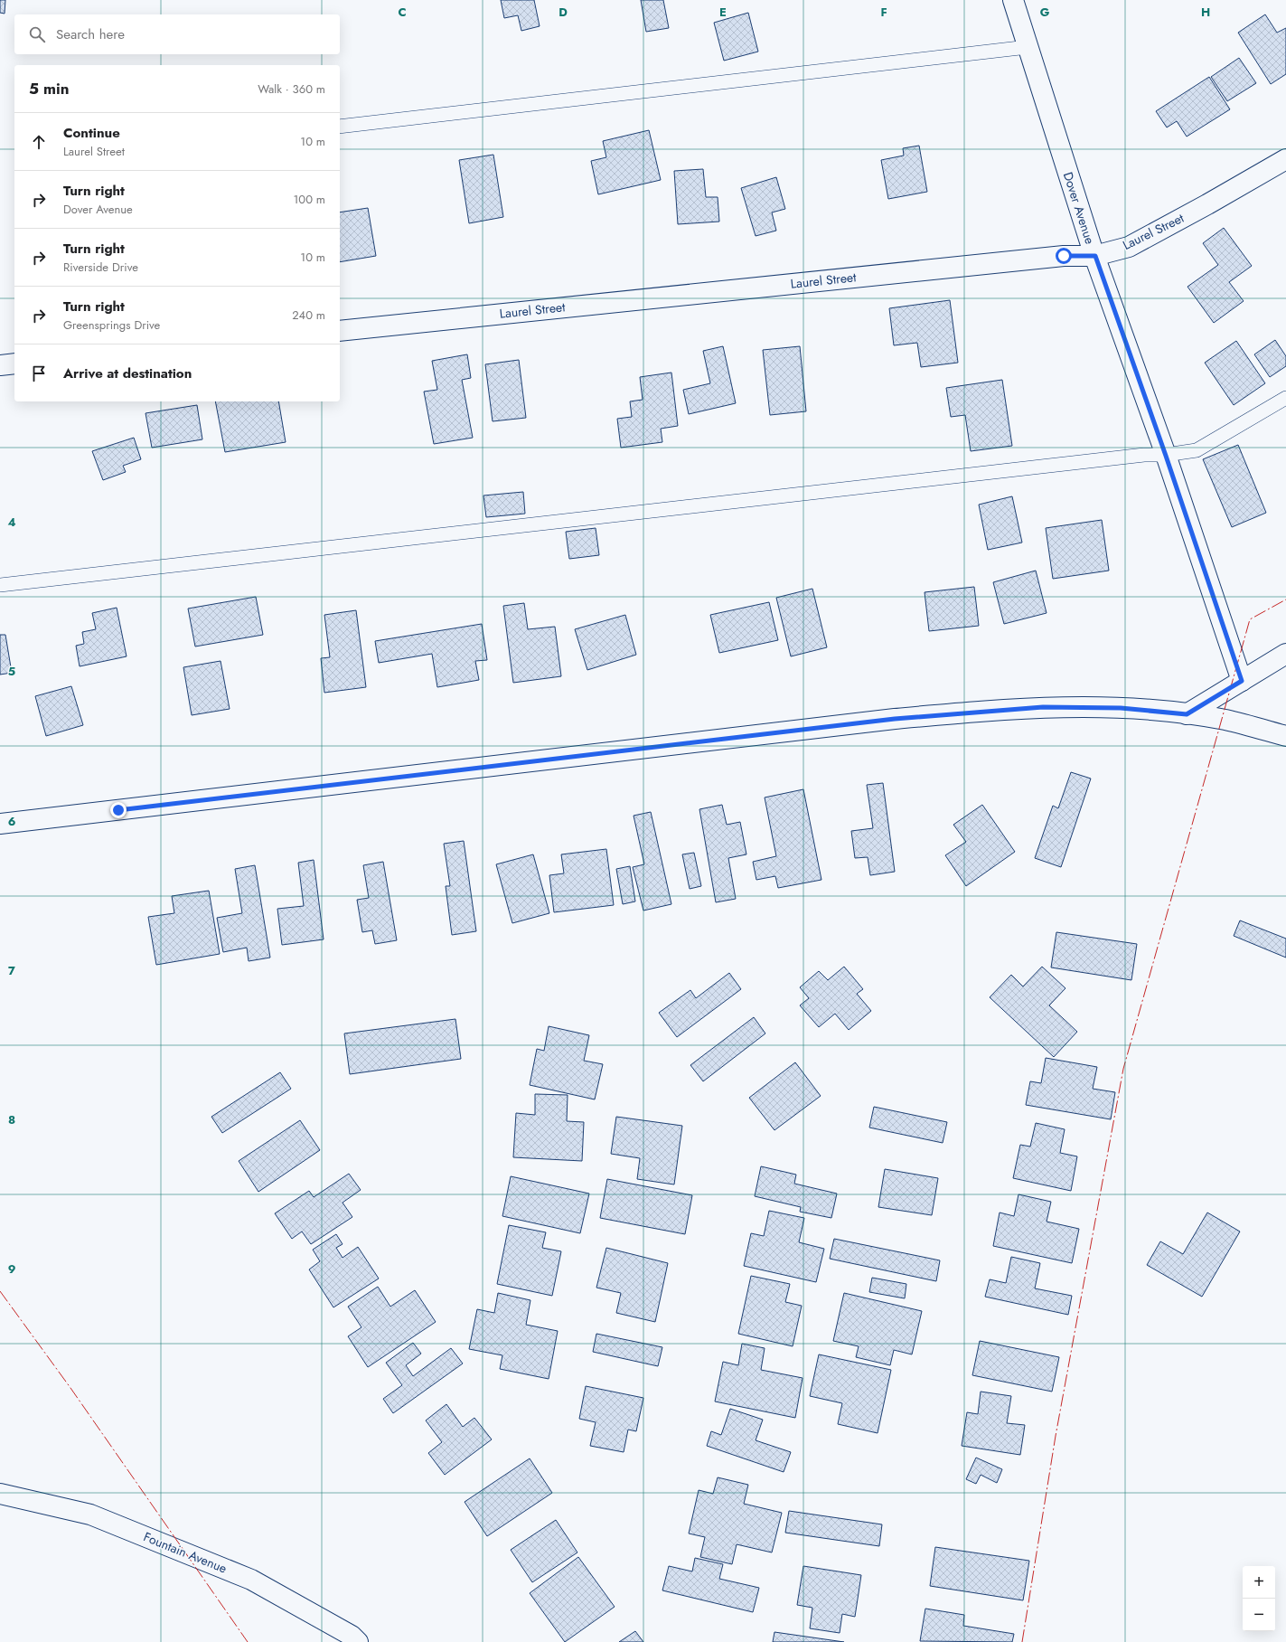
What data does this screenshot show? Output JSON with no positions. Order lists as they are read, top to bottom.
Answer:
{
  "streets": {
    "street": ["Dover Avenue", "Laurel Street", "Fountain Avenue"]
  },
  "crossings": [
    ["Dover Avenue", "Laurel Street"]
  ],
  "page": {
    "search": "Search here",
    "heading": ["5 min", "Walk · 360 m"],
    "list": [
      ["Continue", "Laurel Street", "10 m"],
      ["Turn right", "Dover Avenue", "100 m"],
      ["Turn right", "Riverside Drive", "10 m"],
      ["Turn right", "Greensprings Drive", "240 m"],
      "Arrive at destination"
    ],
    "map_buttons": ["+", "−"]
  },
  "grid": {
    "columns": [
      "C",
      "D",
      "E",
      "F",
      "G",
      "H"
    ],
    "rows": [
      "4",
      "5",
      "6",
      "7",
      "8",
      "9"
    ]
  }
}
